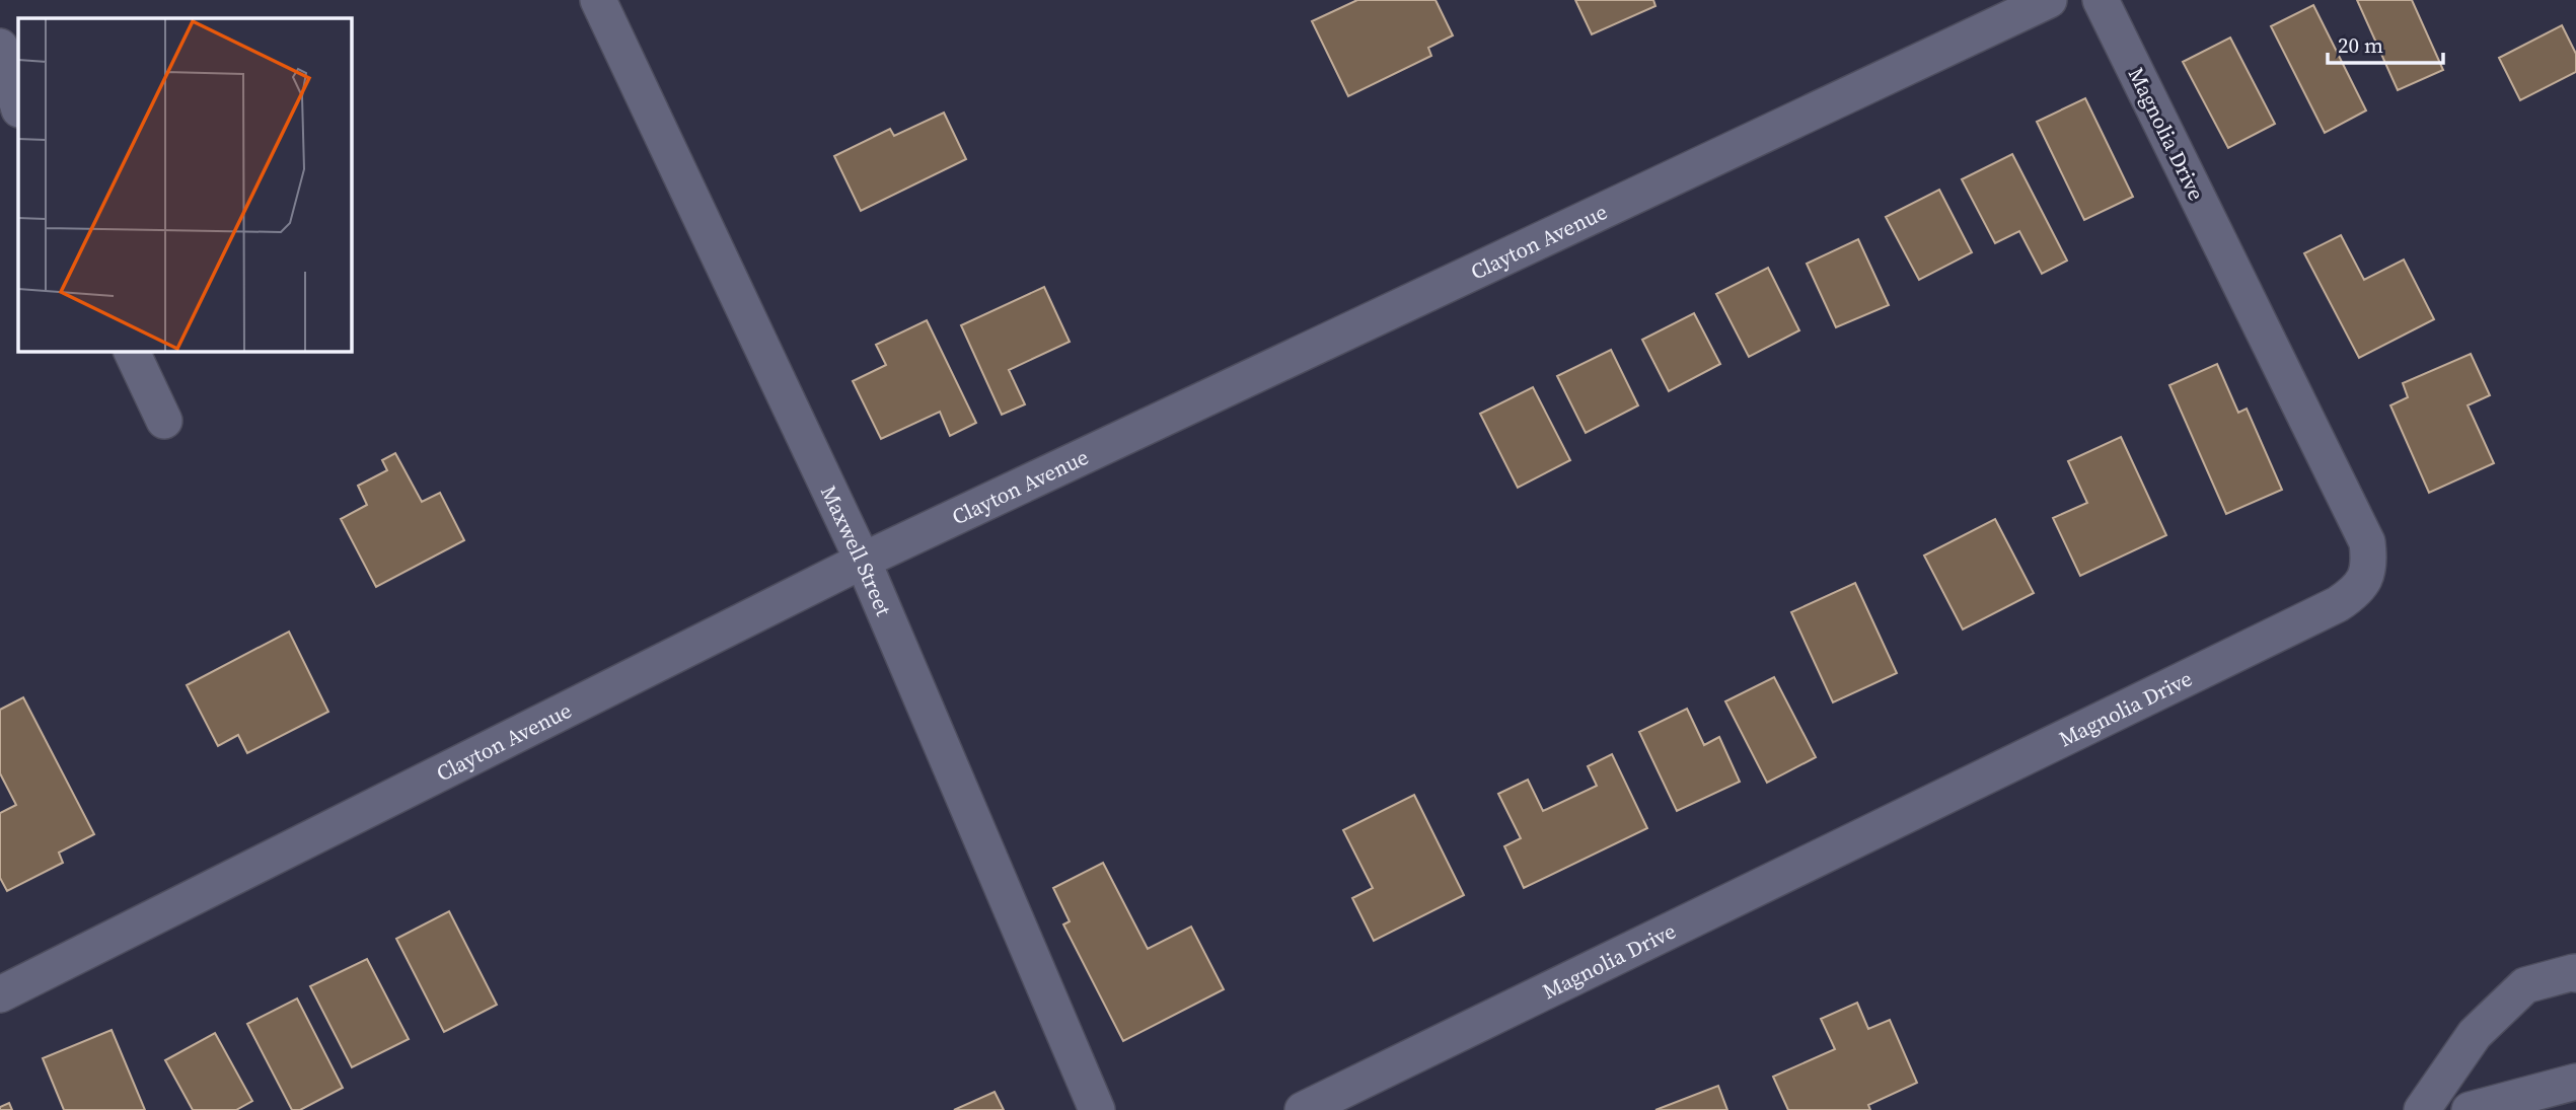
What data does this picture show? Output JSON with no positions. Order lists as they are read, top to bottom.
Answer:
{
  "streets": {
    "street": ["Magnolia Drive", "Clayton Avenue", "Maxwell Street"]
  },
  "crossings": [
    ["Clayton Avenue", "Maxwell Street"]
  ],
  "scale_bar": "20 m"
}
